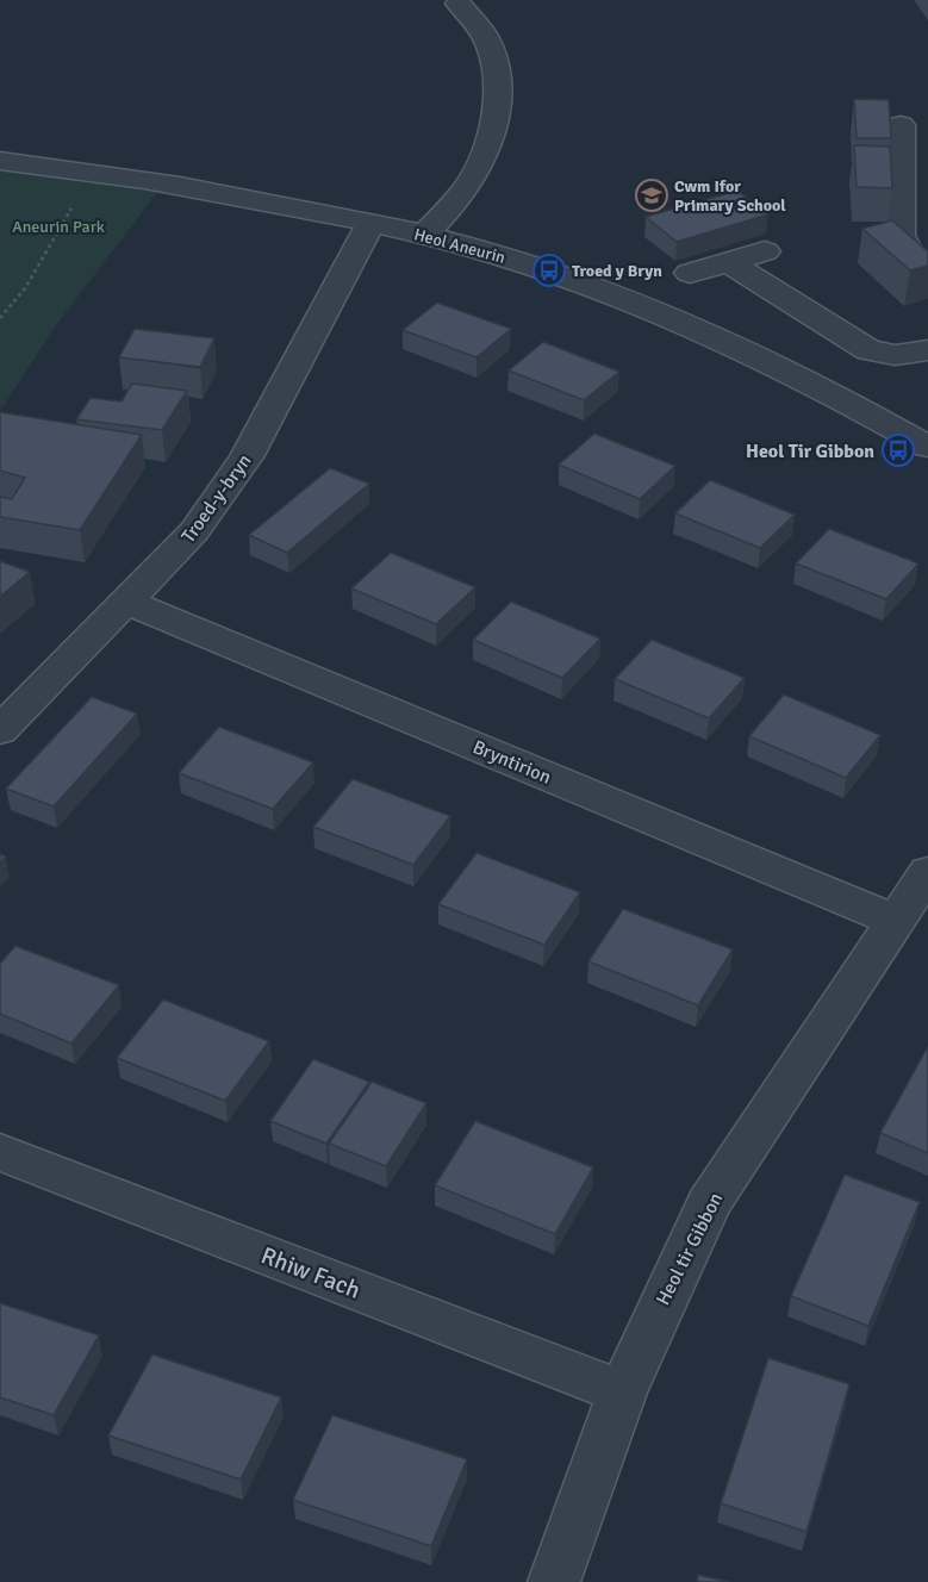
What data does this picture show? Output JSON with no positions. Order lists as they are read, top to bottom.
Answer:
{
  "streets": {
    "street": [
      "Heol Aneurin",
      "Troed-y-bryn",
      "Bryntirion",
      "Heol tir Gibbon",
      "Rhiw Fach"
    ]
  },
  "crossings": [
    ["Heol Aneurin", "Troed-y-bryn"],
    ["Troed-y-bryn", "Bryntirion"],
    ["Bryntirion", "Heol tir Gibbon"],
    ["Heol tir Gibbon", "Rhiw Fach"]
  ],
  "parks": ["Aneurin Park"],
  "places": {
    "school or university": ["Cwm Ifor Primary School"],
    "bus stop": ["Troed y Bryn", "Heol Tir Gibbon"]
  }
}
